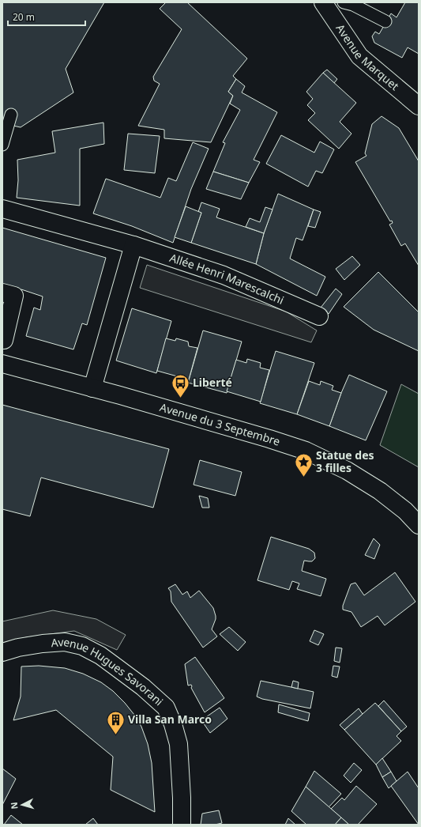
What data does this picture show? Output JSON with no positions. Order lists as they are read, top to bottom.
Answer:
{
  "streets": {
    "street": [
      "Avenue Marquet",
      "Allée Henri Marescalchi",
      "Avenue du 3 Septembre",
      "Avenue Hugues Savorani"
    ]
  },
  "places": {
    "bus stop": ["Liberté"],
    "place": ["Statue des 3 filles"],
    "building": ["Villa San Marco"]
  },
  "scale_bar": "20 m",
  "north": "left"
}
